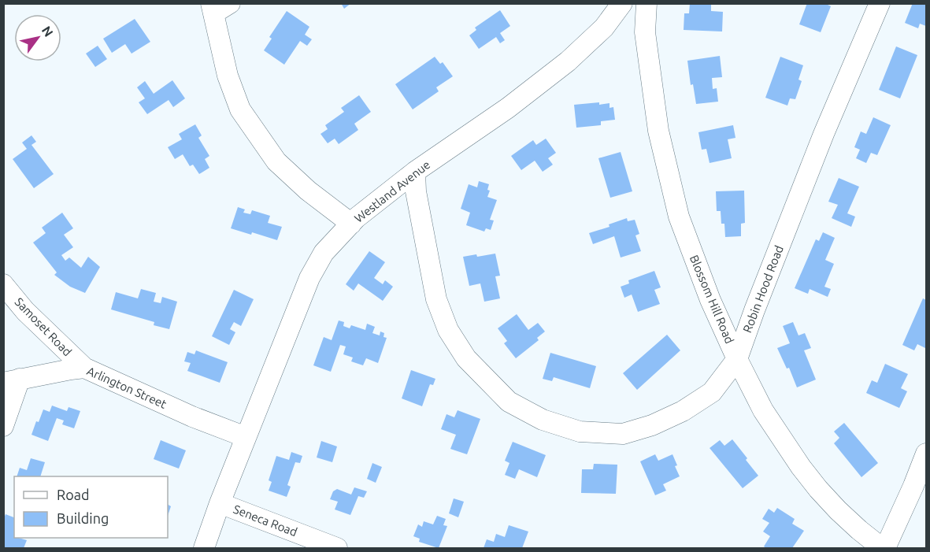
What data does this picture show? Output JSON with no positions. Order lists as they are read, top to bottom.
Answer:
{
  "streets": {
    "street": [
      "Westland Avenue",
      "Robin Hood Road",
      "Blossom Hill Road",
      "Samoset Road",
      "Arlington Street",
      "Seneca Road"
    ]
  },
  "crossings": [
    ["Westland Avenue", "Robin Hood Road"],
    ["Westland Avenue", "Arlington Street"],
    ["Westland Avenue", "Seneca Road"],
    ["Robin Hood Road", "Blossom Hill Road"],
    ["Samoset Road", "Arlington Street"]
  ],
  "legend": ["Road", "Building"],
  "north": "top right"
}
